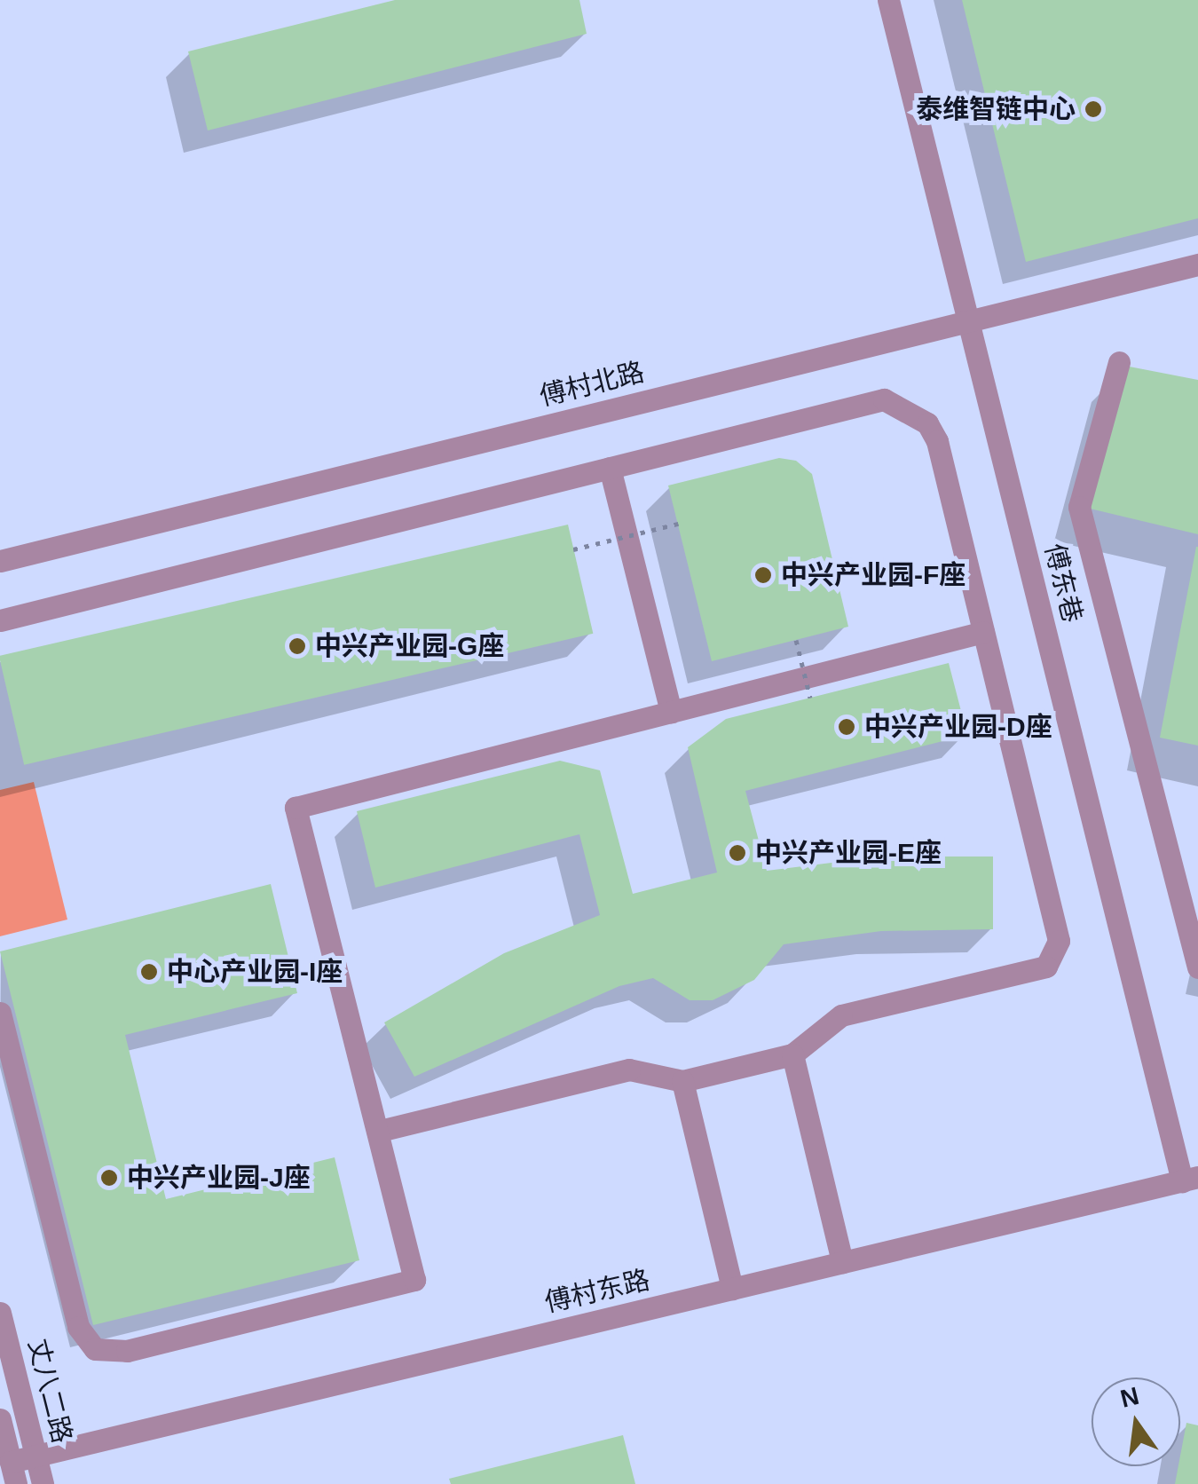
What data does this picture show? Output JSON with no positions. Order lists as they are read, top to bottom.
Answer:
{
  "streets": {
    "street": [
      "傅村北路",
      "傅东巷",
      "傅村东路",
      "丈八二路"
    ]
  },
  "crossings": [
    ["傅村北路", "傅东巷"],
    ["傅东巷", "傅村东路"],
    ["傅村东路", "丈八二路"]
  ],
  "places": [
    "泰维智链中心",
    "中兴产业园-F座",
    "中兴产业园-G座",
    "中兴产业园-D座",
    "中兴产业园-E座",
    "中心产业园-I座",
    "中兴产业园-J座"
  ],
  "north": "top"
}
